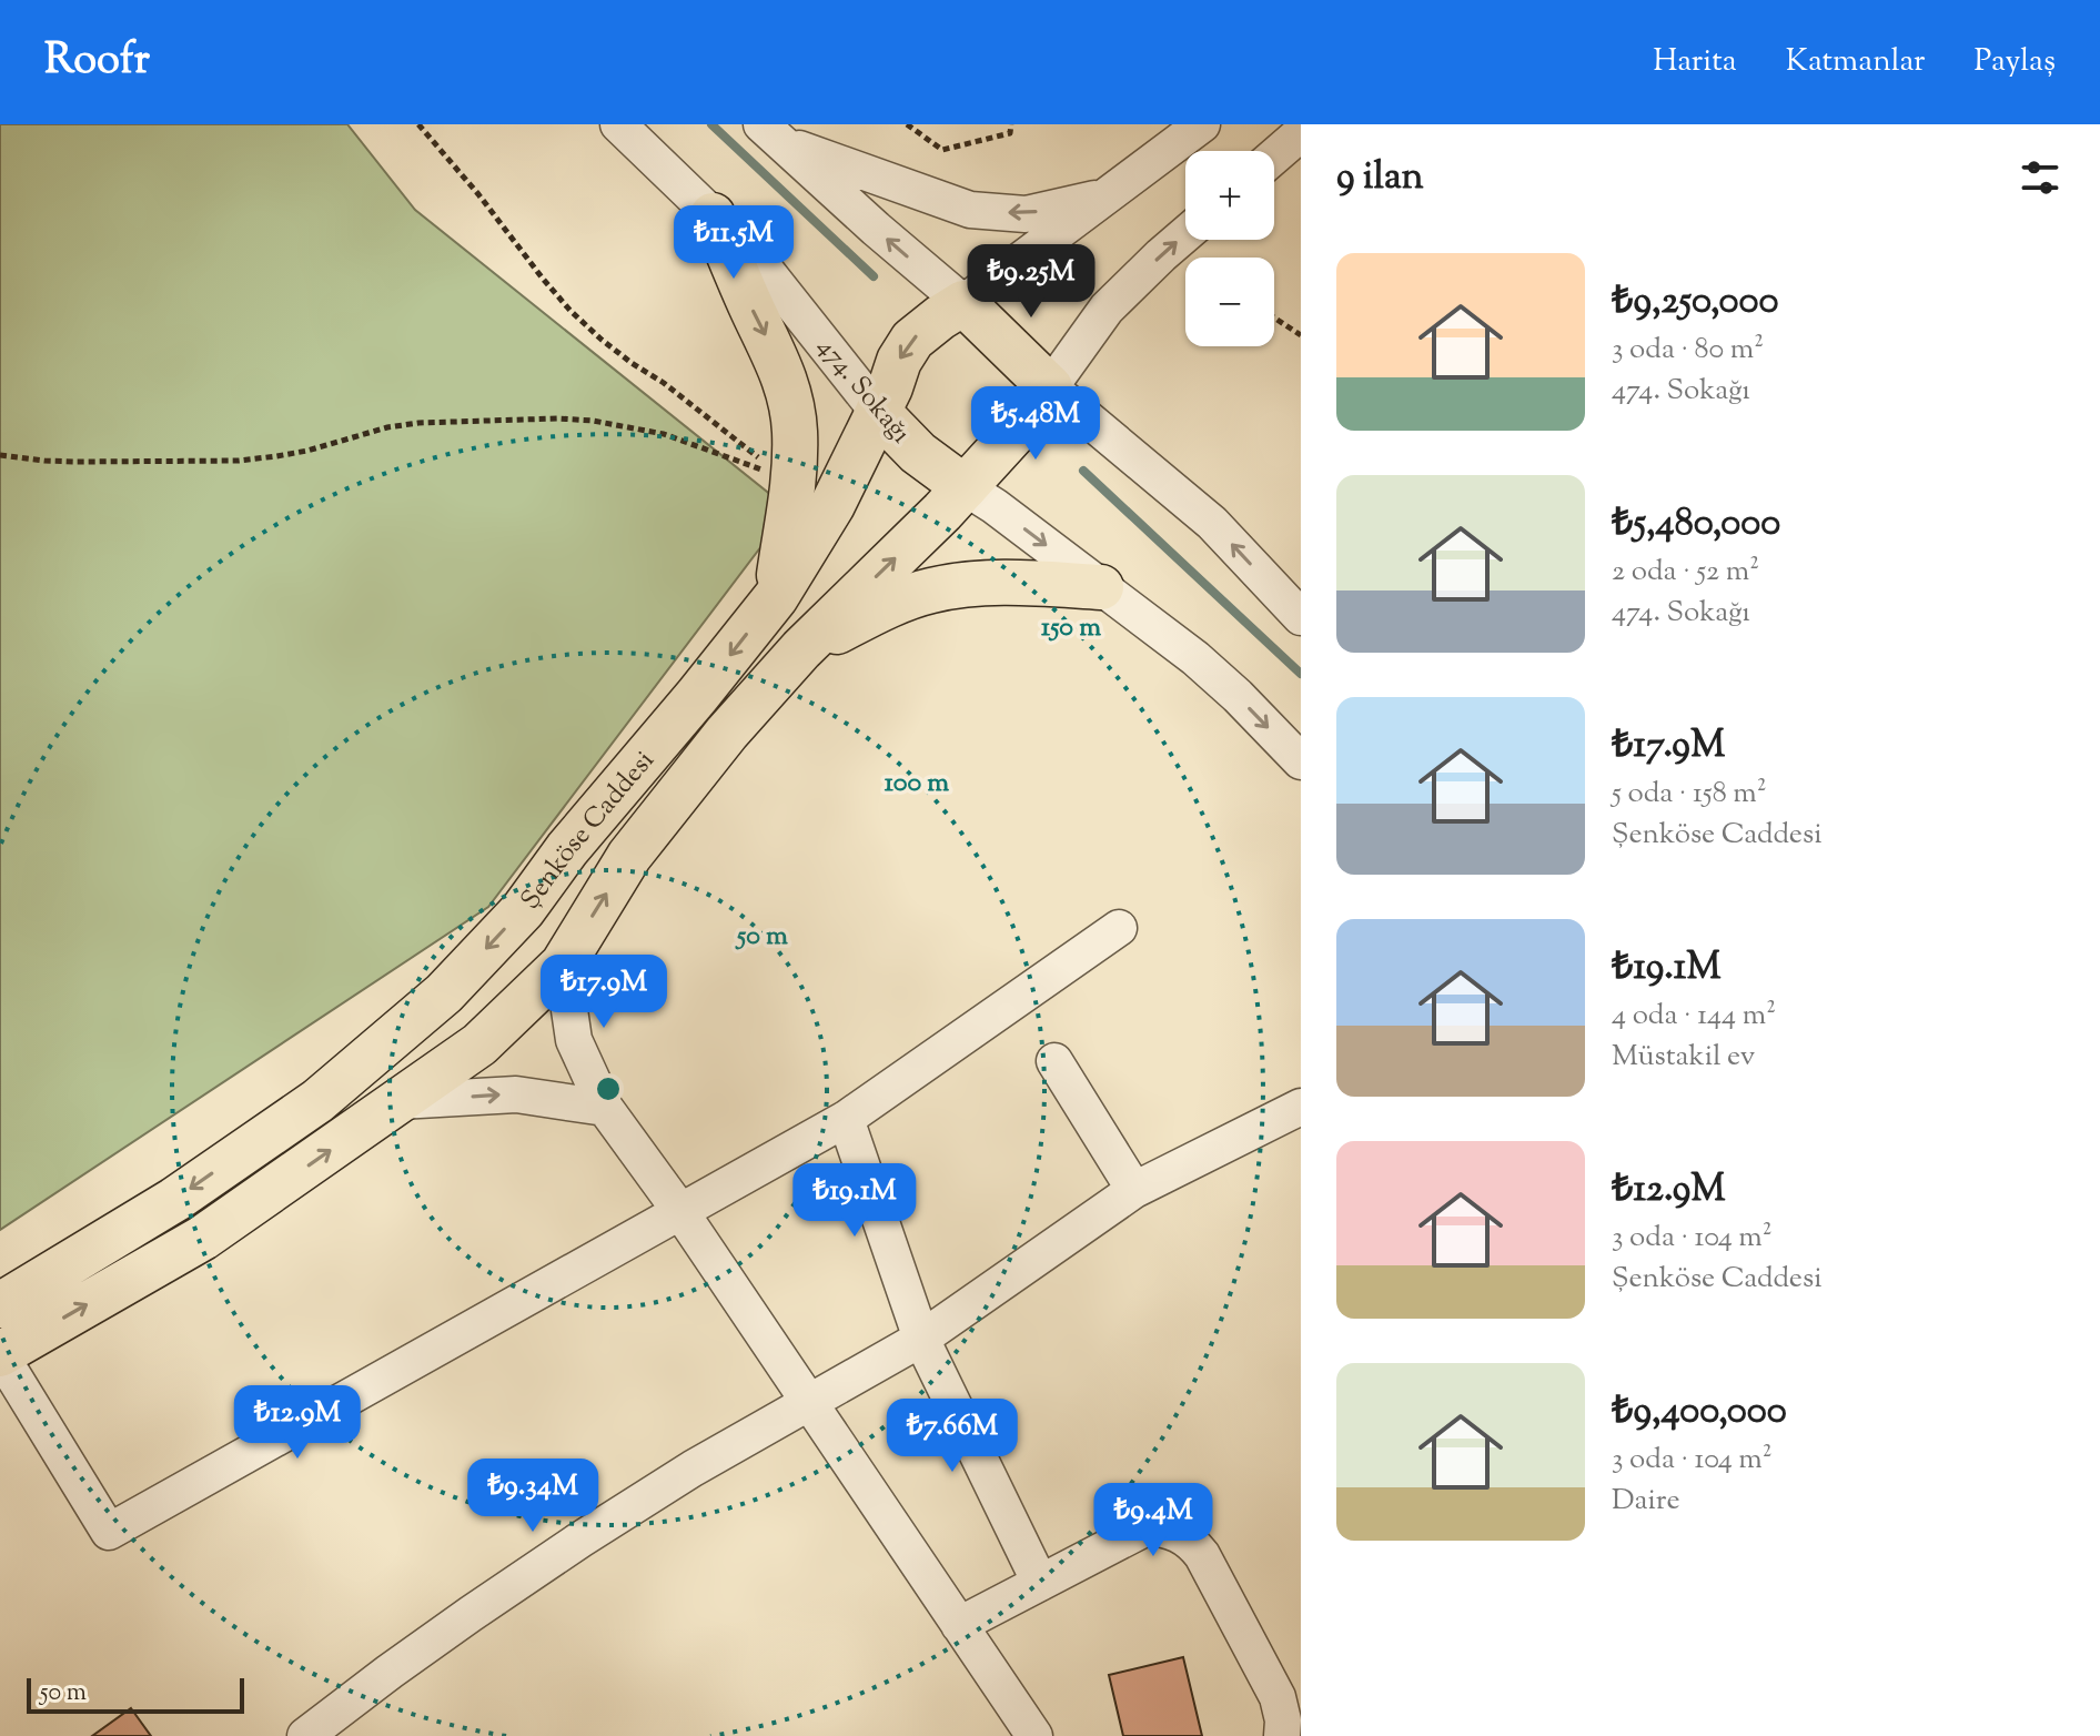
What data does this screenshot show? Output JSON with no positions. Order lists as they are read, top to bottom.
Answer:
{
  "streets": {
    "main road": ["474. Sokağı", "Şenköse Caddesi"]
  },
  "crossings": [
    ["474. Sokağı", "Şenköse Caddesi"]
  ],
  "scale_bar": "50 m",
  "page": {
    "header": "Roofr",
    "nav": ["Harita", "Katmanlar", "Paylaş"],
    "heading": "9 ilan",
    "map_buttons": ["+", "−"],
    "price": [
      "₺11.5M",
      "₺9.25M",
      "₺5.48M",
      "₺17.9M",
      "₺19.1M",
      "₺12.9M",
      "₺7.66M",
      "₺9.34M",
      "₺9.4M"
    ],
    "list": [
      {
        "name": "₺9,250,000",
        "note": "3 oda · 80 m² · 474. Sokağı"
      },
      {
        "name": "₺5,480,000",
        "note": "2 oda · 52 m² · 474. Sokağı"
      },
      {
        "name": "₺17.9M",
        "note": "5 oda · 158 m² · Şenköse Caddesi"
      },
      {
        "name": "₺19.1M",
        "note": "4 oda · 144 m² · Müstakil ev"
      },
      {
        "name": "₺12.9M",
        "note": "3 oda · 104 m² · Şenköse Caddesi"
      },
      {
        "name": "₺9,400,000",
        "note": "3 oda · 104 m² · Daire"
      }
    ],
    "scale": "50 m"
  },
  "rings": ["150 m", "100 m", "50 m"]
}
